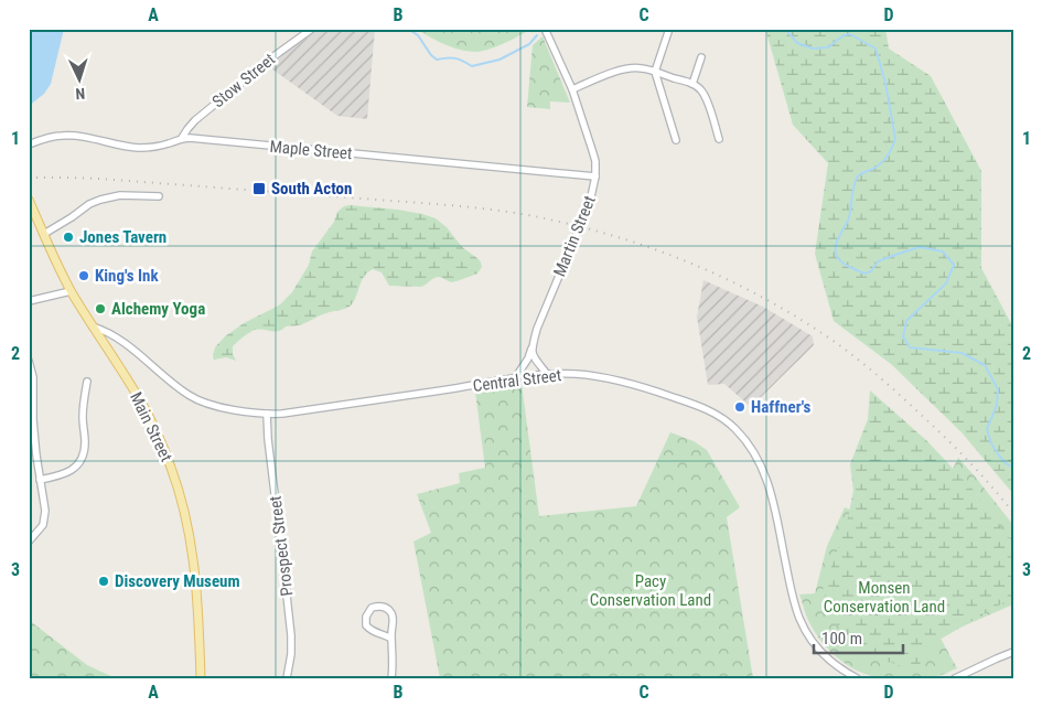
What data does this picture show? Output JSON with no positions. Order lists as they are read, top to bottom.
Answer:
{
  "streets": {
    "main road": ["Main Street"],
    "street": [
      "Stow Street",
      "Maple Street",
      "Martin Street",
      "Central Street",
      "Prospect Street"
    ]
  },
  "crossings": [
    ["Stow Street", "Maple Street"],
    ["Maple Street", "Martin Street"],
    ["Martin Street", "Central Street"],
    ["Central Street", "Main Street"],
    ["Central Street", "Prospect Street"]
  ],
  "parks": ["Pacy Conservation Land", "Monsen Conservation Land"],
  "places": {
    "transit": ["South Acton"],
    "other": [
      "Jones Tavern",
      "King's Ink",
      "Alchemy Yoga",
      "Haffner's",
      "Discovery Museum"
    ]
  },
  "scale_bar": "100 m",
  "north": "bottom",
  "grid": {
    "columns": [
      "A",
      "B",
      "C",
      "D"
    ],
    "rows": ["1", "2", "3"]
  }
}
